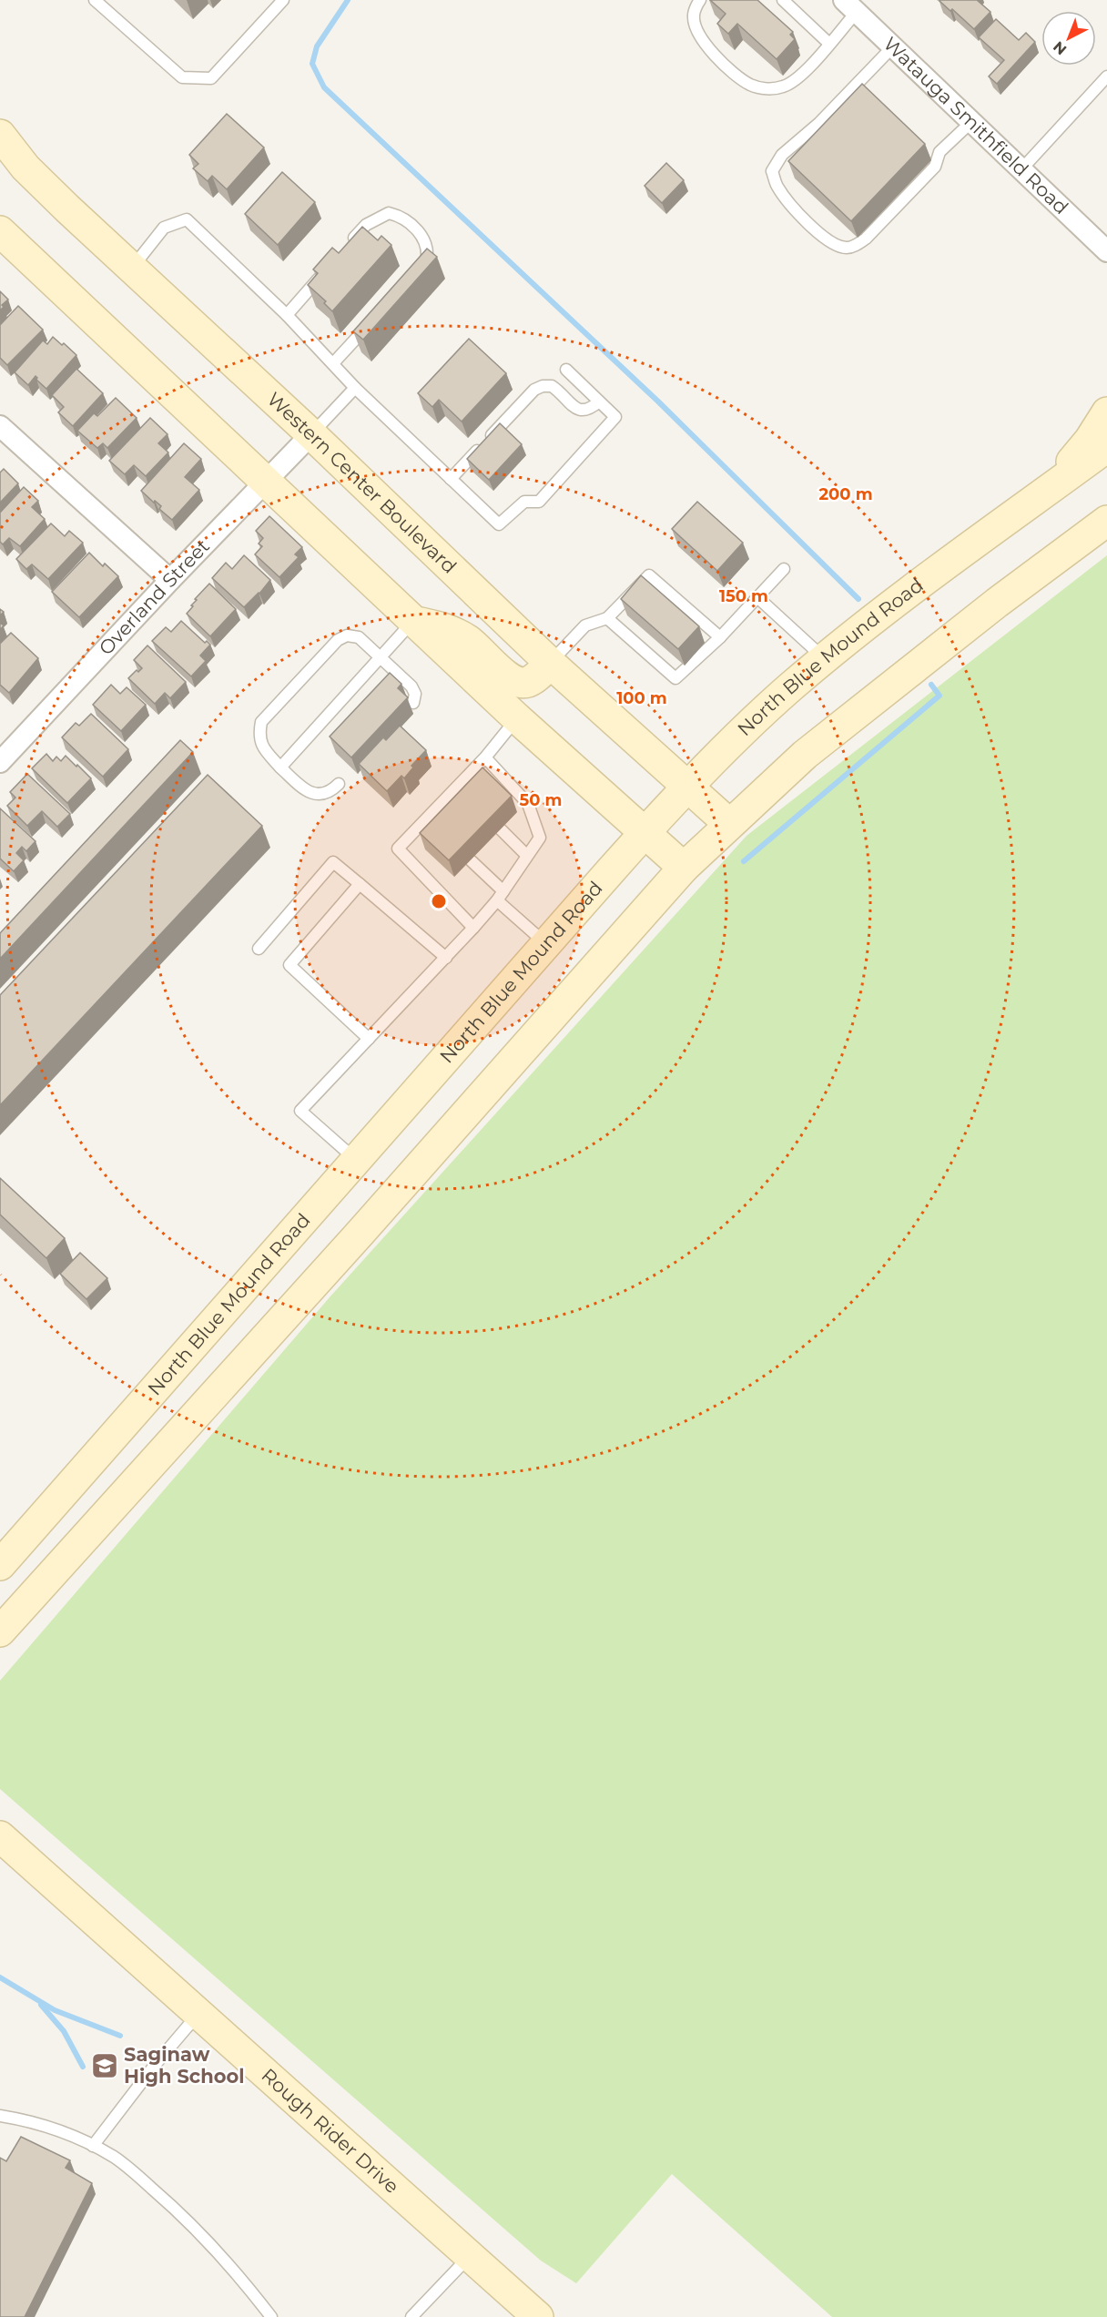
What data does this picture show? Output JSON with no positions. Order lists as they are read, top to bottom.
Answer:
{
  "streets": {
    "main road": ["Western Center Boulevard", "North Blue Mound Road", "Rough Rider Drive"],
    "street": ["Watauga Smithfield Road", "Overland Street"]
  },
  "crossings": [
    ["Western Center Boulevard", "Overland Street"],
    ["Western Center Boulevard", "North Blue Mound Road"]
  ],
  "places": {
    "school or university": ["Saginaw High School"]
  },
  "north": "bottom left",
  "rings": [
    "200 m",
    "150 m",
    "100 m",
    "50 m"
  ]
}
